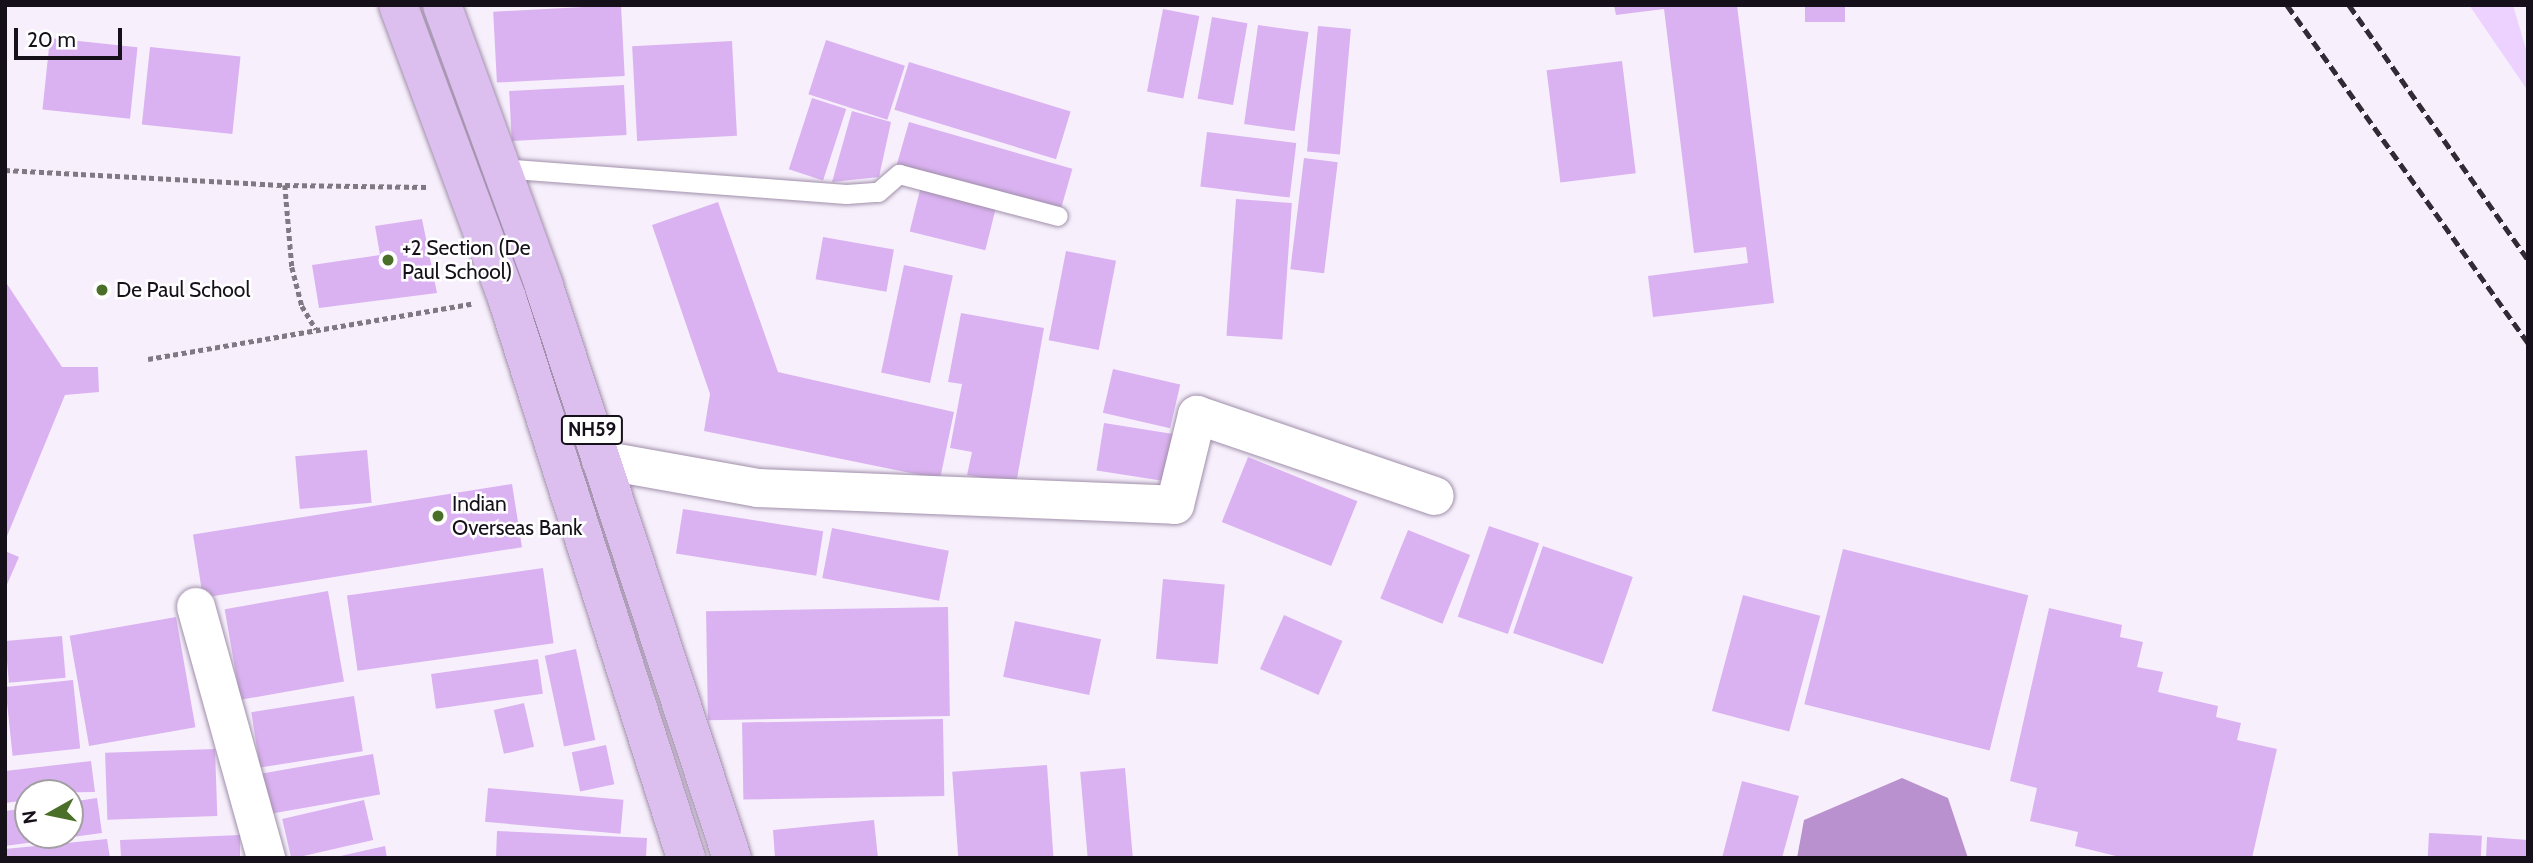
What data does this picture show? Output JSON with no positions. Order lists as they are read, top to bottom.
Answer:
{
  "streets": {
    "highway": ["NH59"]
  },
  "places": ["+2 Section (De Paul School)", "De Paul School", "Indian Overseas Bank"],
  "scale_bar": "20 m",
  "north": "left"
}
